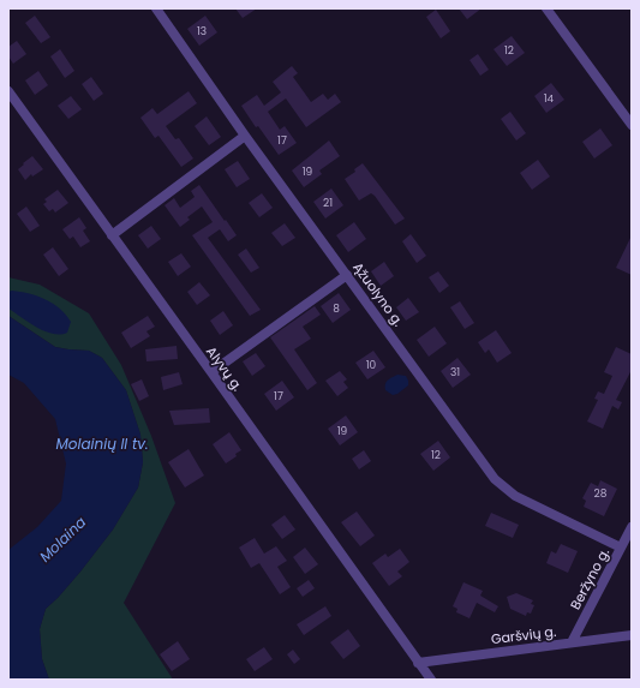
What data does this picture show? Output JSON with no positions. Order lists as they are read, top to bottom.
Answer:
{
  "streets": {
    "street": [
      "Ąžuolyno g.",
      "Alyvų g.",
      "Beržyno g.",
      "Garšvių g."
    ]
  },
  "crossings": [
    ["Ąžuolyno g.", "Beržyno g."],
    ["Alyvų g.", "Garšvių g."],
    ["Beržyno g.", "Garšvių g."]
  ],
  "water": ["Molainių II tv.", "Molaina"],
  "house_numbers": [
    "13",
    "12",
    "14",
    "17",
    "19",
    "21",
    "8",
    "10",
    "31",
    "17",
    "19",
    "12",
    "28"
  ]
}
